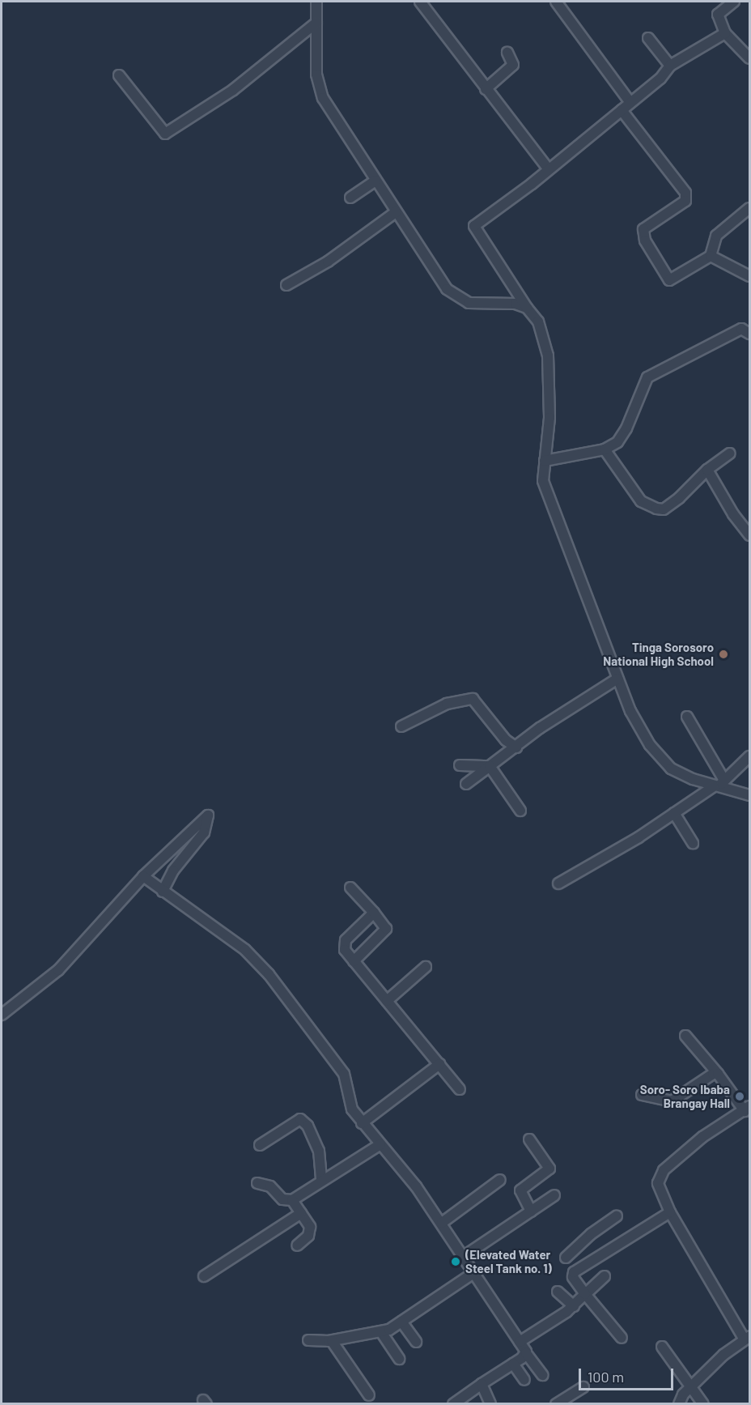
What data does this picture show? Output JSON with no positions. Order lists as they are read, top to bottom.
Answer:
{
  "places": ["Tinga Sorosoro National High School", "Soro- Soro Ibaba Brangay Hall", "(Elevated Water Steel Tank no. 1)"],
  "scale_bar": "100 m"
}
